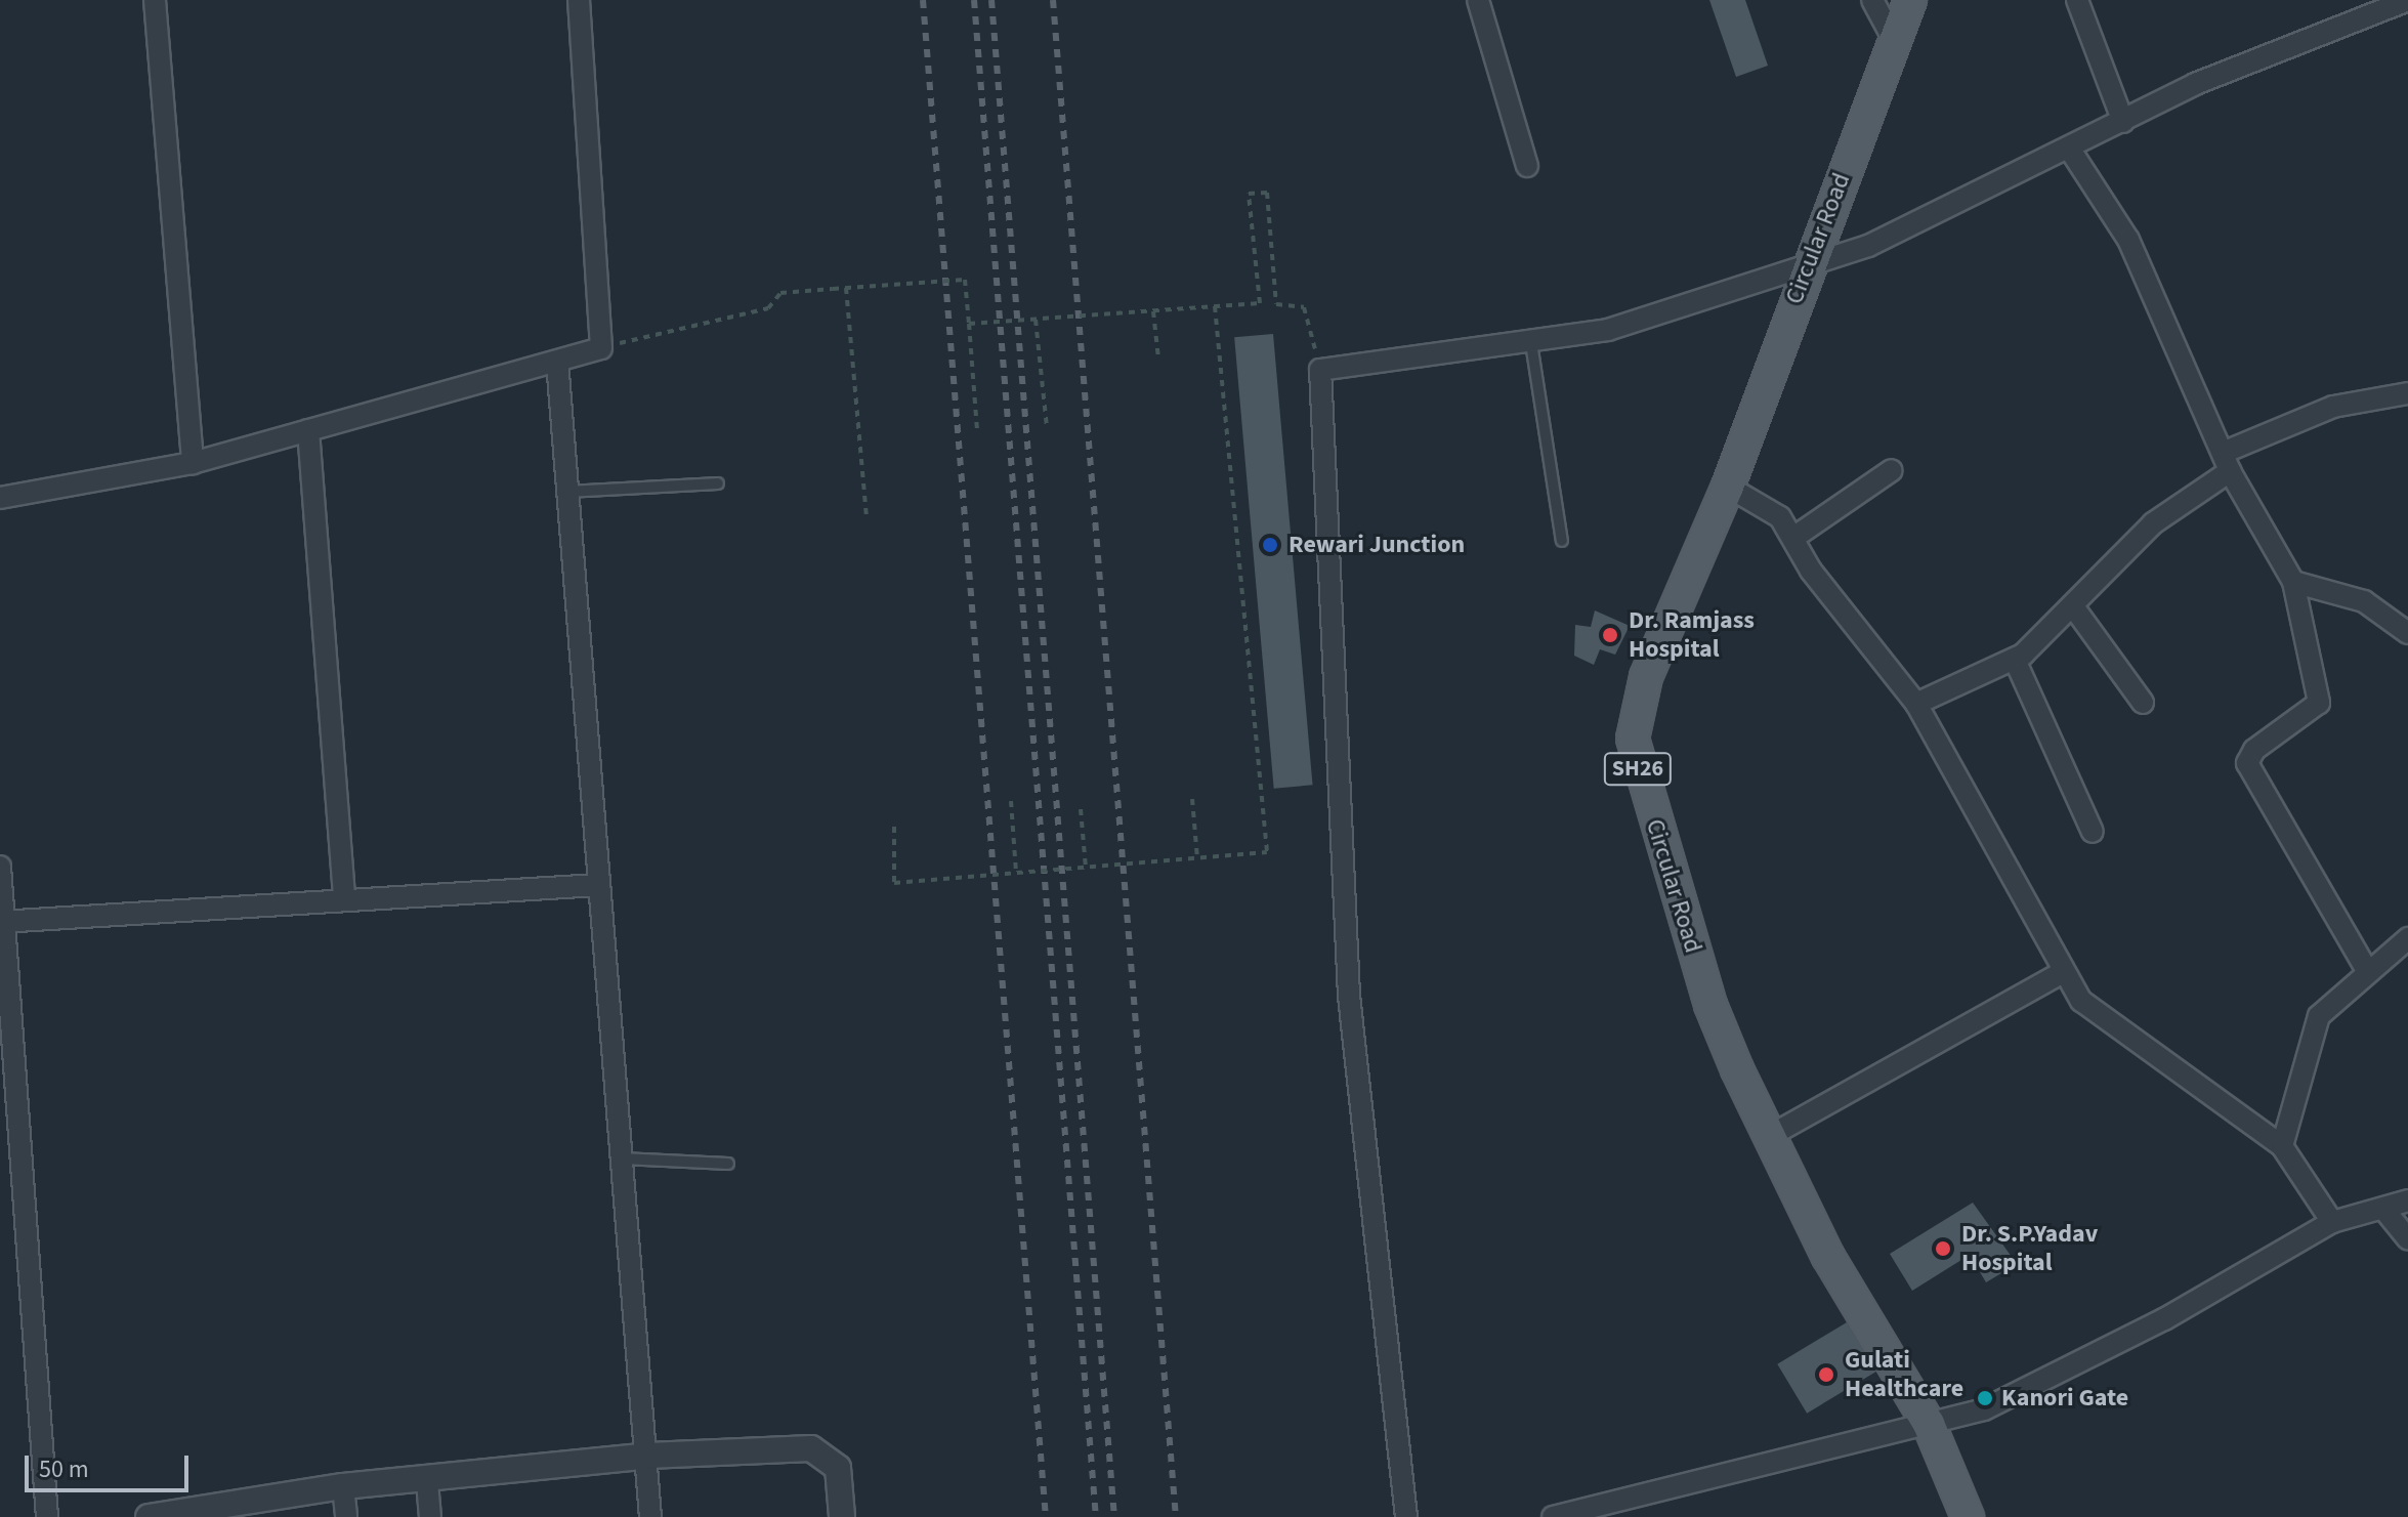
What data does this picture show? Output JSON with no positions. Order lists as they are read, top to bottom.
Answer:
{
  "streets": {
    "main road": ["Circular Road", "SH26"]
  },
  "places": [
    "Rewari Junction",
    "Dr. Ramjass Hospital",
    "Dr. S.P.Yadav Hospital",
    "Gulati Healthcare",
    "Kanori Gate"
  ],
  "scale_bar": "50 m"
}
